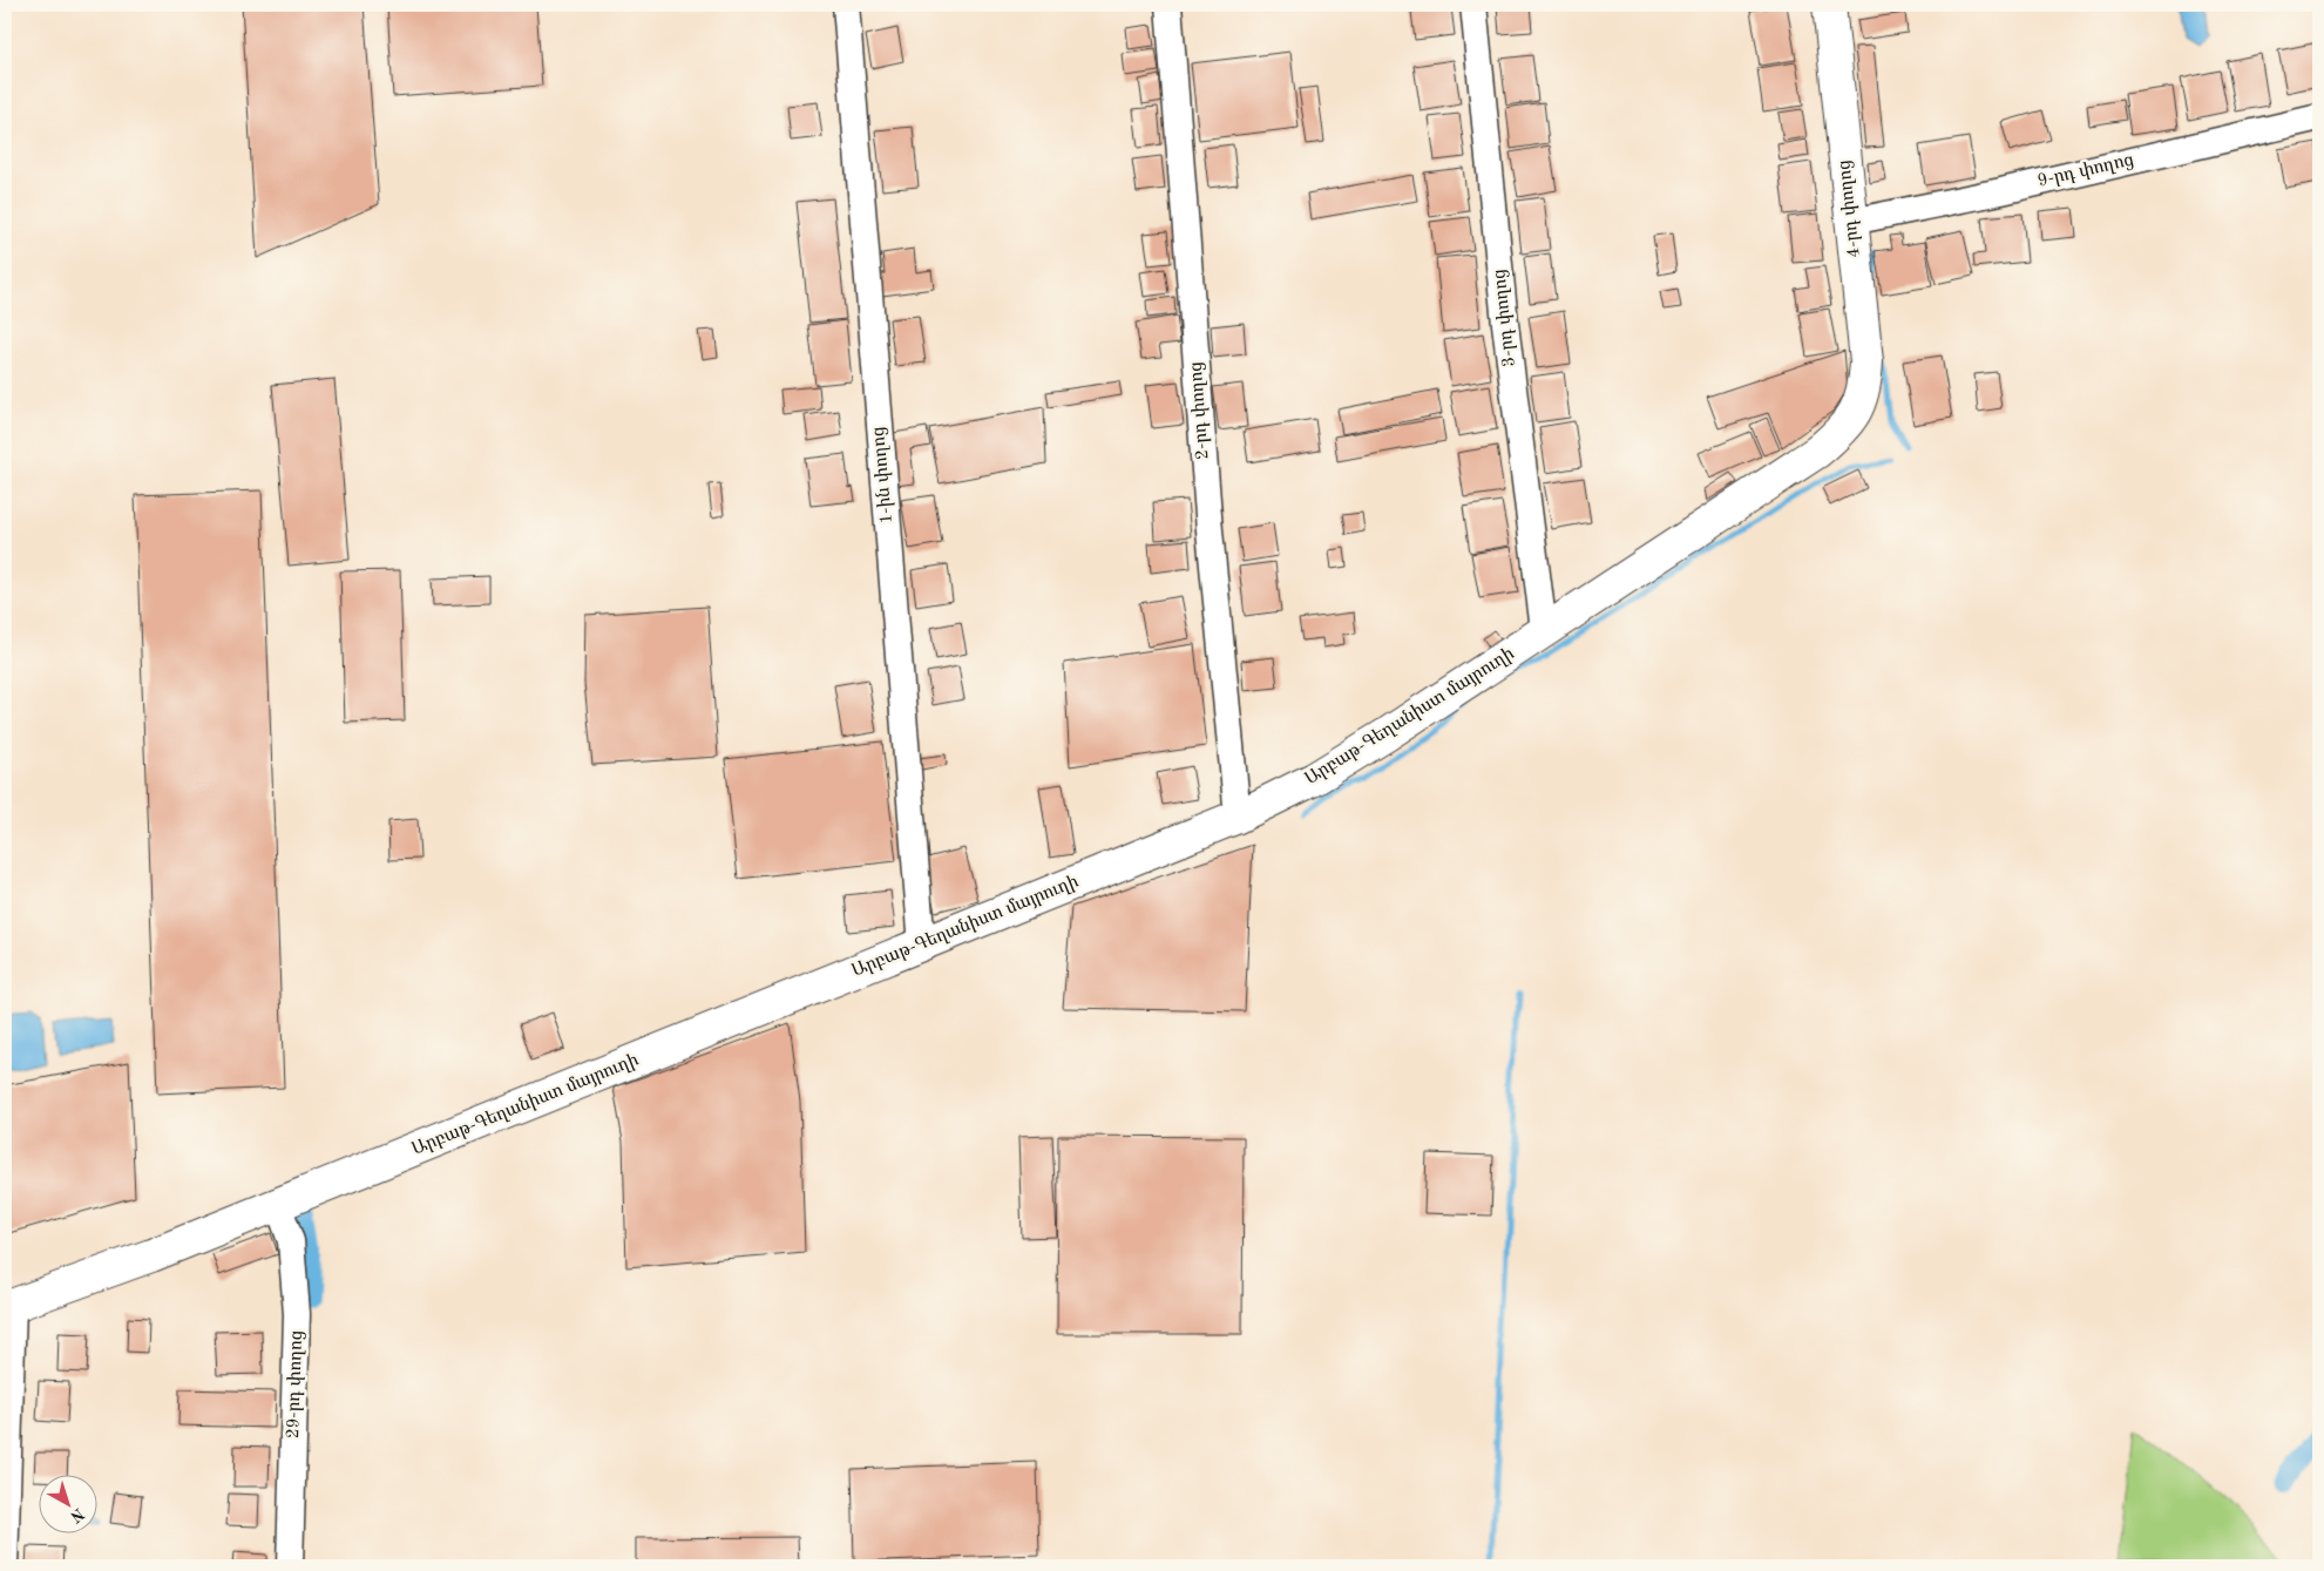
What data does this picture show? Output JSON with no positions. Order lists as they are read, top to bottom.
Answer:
{
  "streets": {
    "main road": ["4-րդ փողոց", "Արբաթ-Գեղանիստ մայրուղի"],
    "street": [
      "9-րդ փողոց",
      "3-րդ փողոց",
      "2-րդ փողոց",
      "1-ին փողոց",
      "29-րդ փողոց"
    ]
  },
  "crossings": [
    ["9-րդ փողոց", "4-րդ փողոց"],
    ["4-րդ փողոց", "Արբաթ-Գեղանիստ մայրուղի"],
    ["3-րդ փողոց", "Արբաթ-Գեղանիստ մայրուղի"],
    ["2-րդ փողոց", "Արբաթ-Գեղանիստ մայրուղի"],
    ["1-ին փողոց", "Արբաթ-Գեղանիստ մայրուղի"],
    ["Արբաթ-Գեղանիստ մայրուղի", "29-րդ փողոց"]
  ],
  "north": "bottom right"
}
